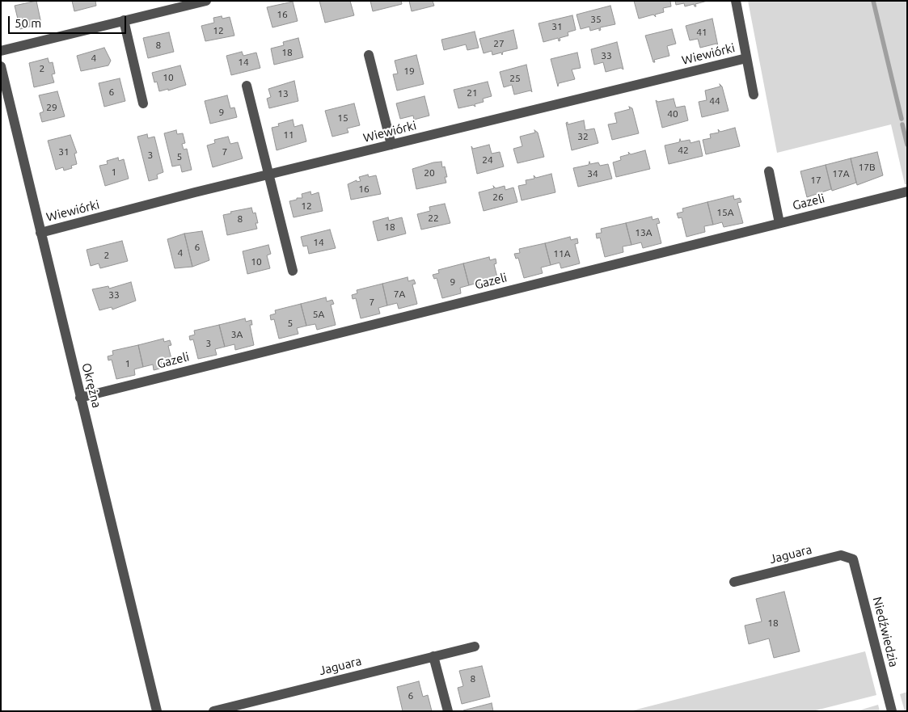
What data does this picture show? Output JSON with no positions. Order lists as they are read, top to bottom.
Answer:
{
  "streets": {
    "street": [
      "Wiewiórki",
      "Gazeli",
      "Okrężna",
      "Jaguara",
      "Niedźwiedzia"
    ]
  },
  "crossings": [
    ["Wiewiórki", "Okrężna"],
    ["Gazeli", "Okrężna"],
    ["Jaguara", "Niedźwiedzia"]
  ],
  "house_numbers": [
    "16",
    "35",
    "31",
    "12",
    "41",
    "27",
    "8",
    "18",
    "33",
    "4",
    "14",
    "2",
    "19",
    "10",
    "25",
    "6",
    "21",
    "13",
    "44",
    "29",
    "9",
    "40",
    "15",
    "11",
    "32",
    "42",
    "31",
    "7",
    "3",
    "5",
    "24",
    "17B",
    "1",
    "20",
    "34",
    "17A",
    "17",
    "16",
    "26",
    "12",
    "15A",
    "22",
    "8",
    "18",
    "13A",
    "14",
    "6",
    "4",
    "11A",
    "2",
    "10",
    "9",
    "7A",
    "33",
    "7",
    "5A",
    "5",
    "3A",
    "3",
    "1",
    "18",
    "8",
    "6"
  ],
  "scale_bar": "50 m"
}
